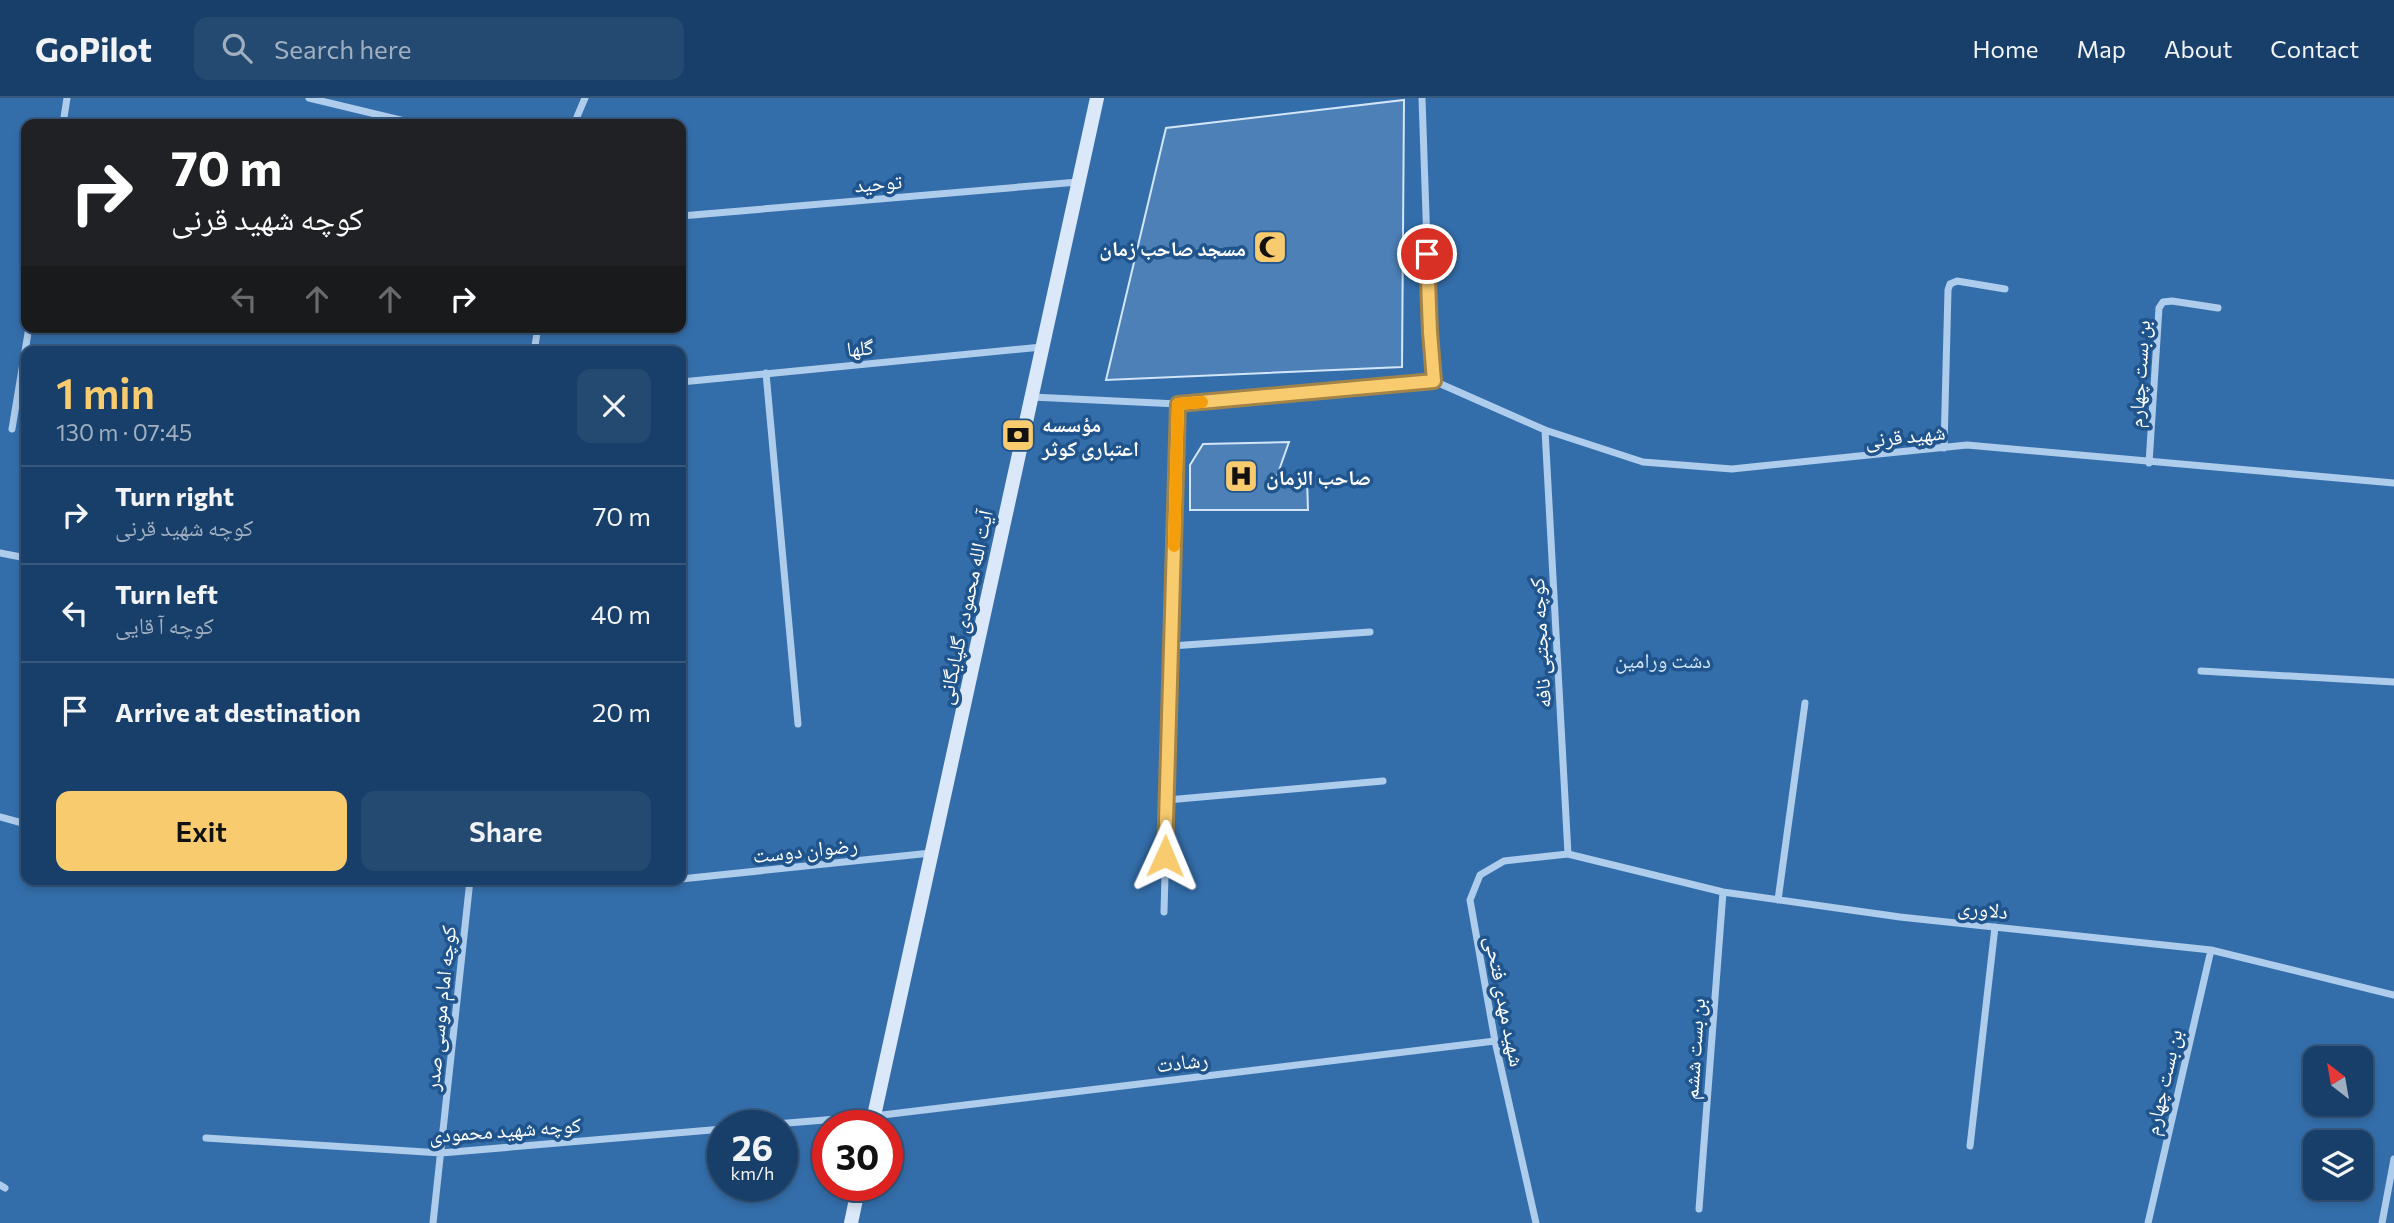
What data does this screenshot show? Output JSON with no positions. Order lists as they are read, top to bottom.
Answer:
{
  "streets": {
    "main road": ["آیت الله محمودی گلپایگانی"],
    "street": [
      "توحید",
      "گلها",
      "بن بست چهارم",
      "شهید قرنی",
      "کوچه مجتبی نافه",
      "رضوان دوست",
      "دلاوری",
      "شهید مهدی فتحی",
      "کوچه امام موسی صدر",
      "بن بست ششم",
      "رشادت",
      "کوچه شهید محمودی"
    ]
  },
  "crossings": [
    ["توحید", "آیت الله محمودی گلپایگانی"],
    ["گلها", "آیت الله محمودی گلپایگانی"],
    ["بن بست چهارم", "شهید قرنی"],
    ["بن بست چهارم", "دلاوری"],
    ["شهید قرنی", "کوچه مجتبی نافه"],
    ["آیت الله محمودی گلپایگانی", "رضوان دوست"],
    ["کوچه مجتبی نافه", "دلاوری"],
    ["کوچه مجتبی نافه", "شهید مهدی فتحی"],
    ["دلاوری", "شهید مهدی فتحی"],
    ["دلاوری", "بن بست ششم"],
    ["شهید مهدی فتحی", "رشادت"],
    ["کوچه امام موسی صدر", "کوچه شهید محمودی"]
  ],
  "parks": ["دشت ورامین"],
  "places": {
    "mosque": ["مسجد صاحب زمان"],
    "bank": ["مؤسسه اعتباری کوثر"],
    "hospital": ["صاحب الزمان"]
  },
  "north": "top left",
  "page": {
    "header": "GoPilot",
    "search": "Search here",
    "nav": [
      "Home",
      "Map",
      "About",
      "Contact"
    ],
    "turn": ["70 m", "کوچه شهید قرنی"],
    "heading": ["1 min", "130 m · 07:45"],
    "list": [
      {
        "name": "Turn right",
        "note": "کوچه شهید قرنی",
        "value": "70 m"
      },
      {
        "name": "Turn left",
        "note": "کوچه آ قایی",
        "value": "40 m"
      },
      {
        "name": "Arrive at destination",
        "value": "20 m"
      }
    ],
    "buttons": ["Exit", "Share"],
    "speed": "26 km/h",
    "limit": "30"
  }
}
